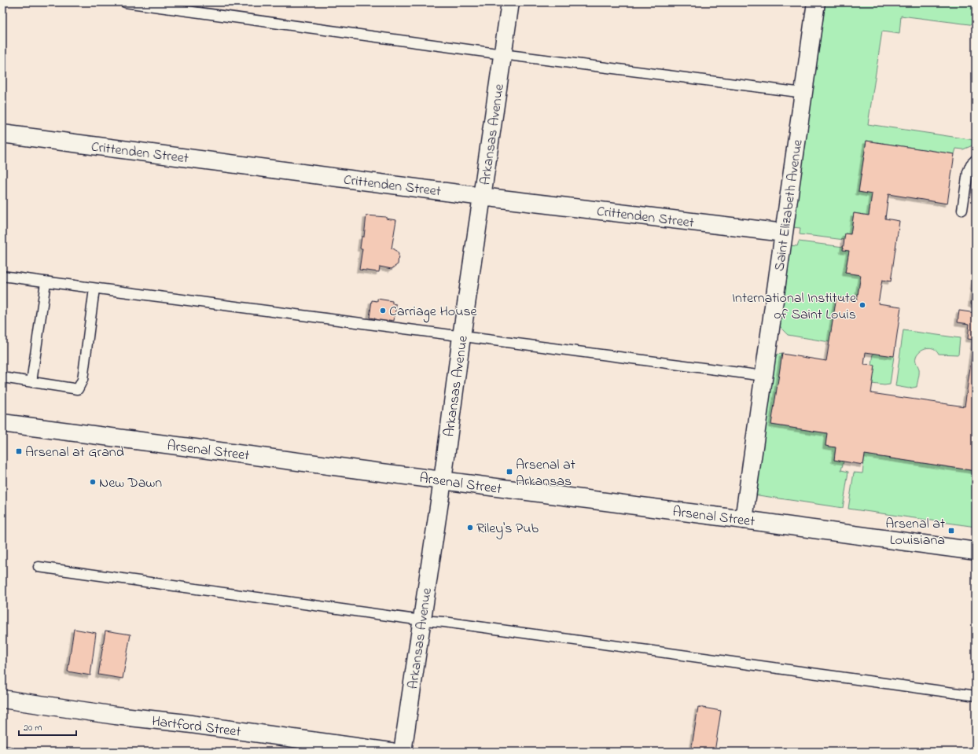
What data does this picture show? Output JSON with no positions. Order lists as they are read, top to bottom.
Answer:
{
  "streets": {
    "street": [
      "Arkansas Avenue",
      "Crittenden Street",
      "Saint Elizabeth Avenue",
      "Arsenal Street",
      "Hartford Street"
    ]
  },
  "crossings": [
    ["Arkansas Avenue", "Crittenden Street"],
    ["Arkansas Avenue", "Arsenal Street"],
    ["Crittenden Street", "Saint Elizabeth Avenue"],
    ["Saint Elizabeth Avenue", "Arsenal Street"]
  ],
  "places": {
    "other": [
      "International Institute of Saint Louis",
      "Carriage House",
      "New Dawn",
      "Riley's Pub"
    ],
    "transit": ["Arsenal at Grand", "Arsenal at Arkansas", "Arsenal at Louisiana"]
  },
  "scale_bar": "20 m"
}
